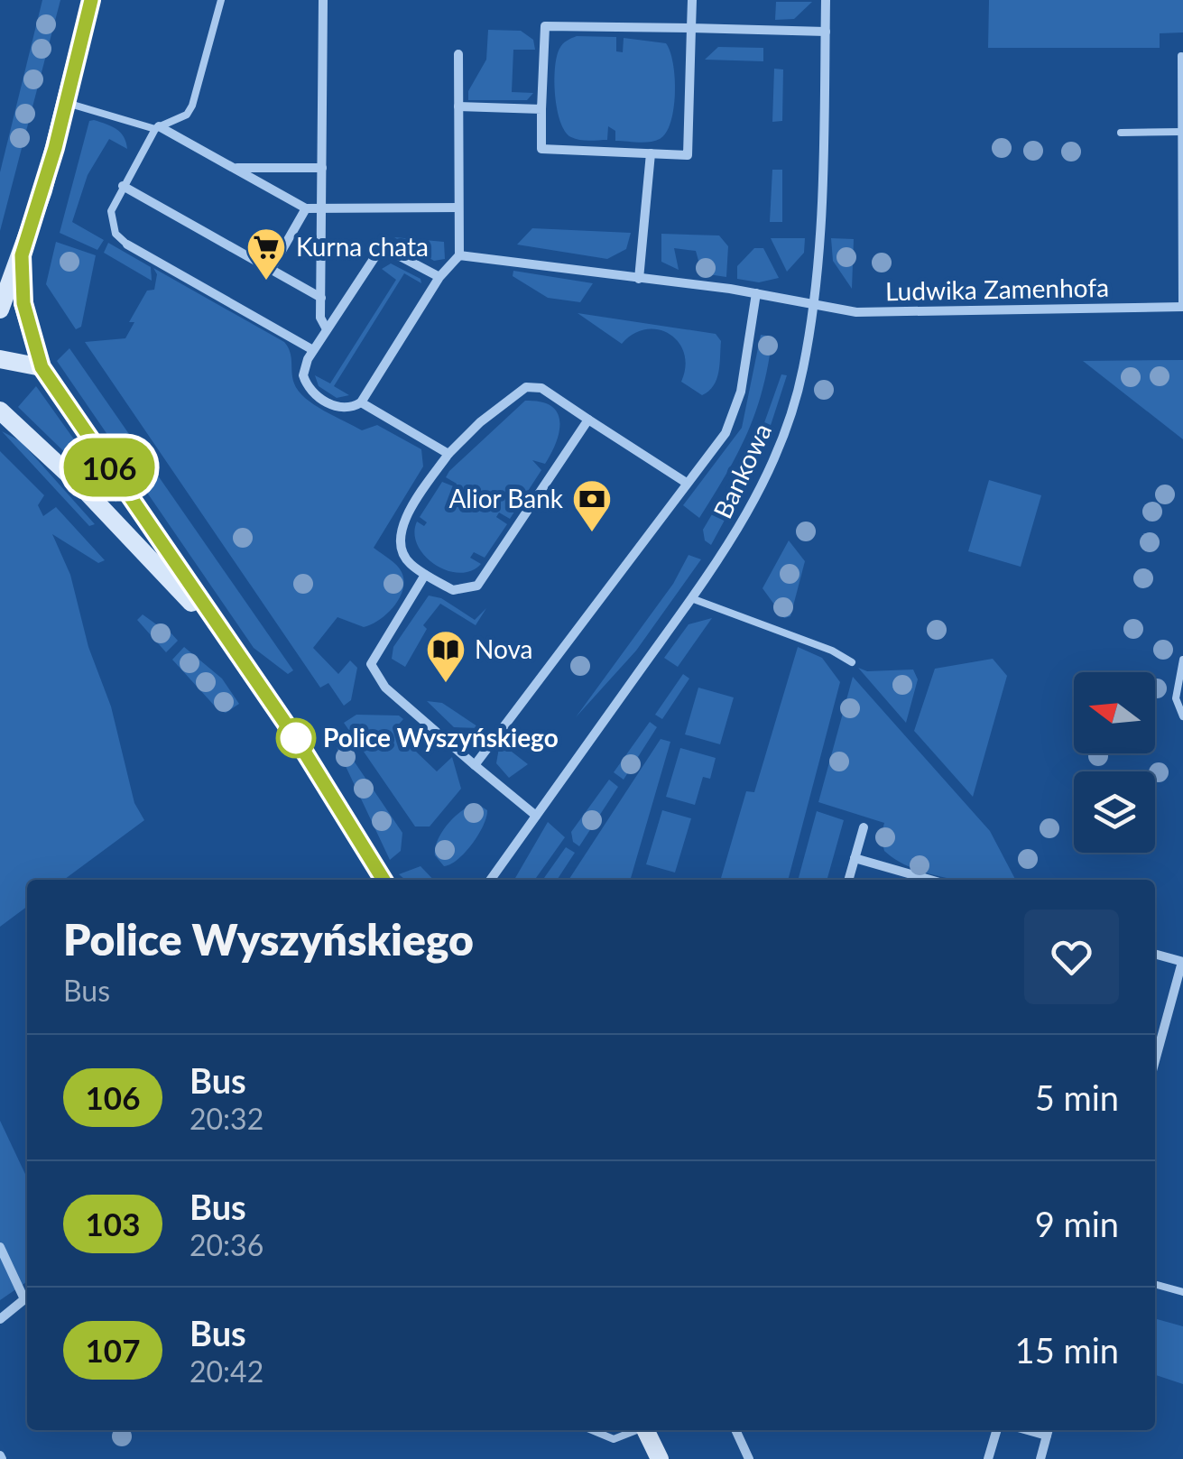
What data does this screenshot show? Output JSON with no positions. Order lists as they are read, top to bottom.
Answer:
{
  "streets": {
    "street": ["Ludwika Zamenhofa", "Bankowa"]
  },
  "crossings": [
    ["Ludwika Zamenhofa", "Bankowa"]
  ],
  "places": {
    "supermarket": ["Kurna chata"],
    "bank": ["Alior Bank"],
    "library": ["Nova"],
    "other": ["Police Wyszyńskiego"]
  },
  "lines": ["bus line 106"],
  "north": "left",
  "page": {
    "on_map": "106",
    "heading": ["Police Wyszyńskiego", "Bus"],
    "list": [
      {
        "mark": "106",
        "name": "Bus",
        "note": "20:32",
        "value": "5 min"
      },
      {
        "mark": "103",
        "name": "Bus",
        "note": "20:36",
        "value": "9 min"
      },
      {
        "mark": "107",
        "name": "Bus",
        "note": "20:42",
        "value": "15 min"
      }
    ]
  }
}
